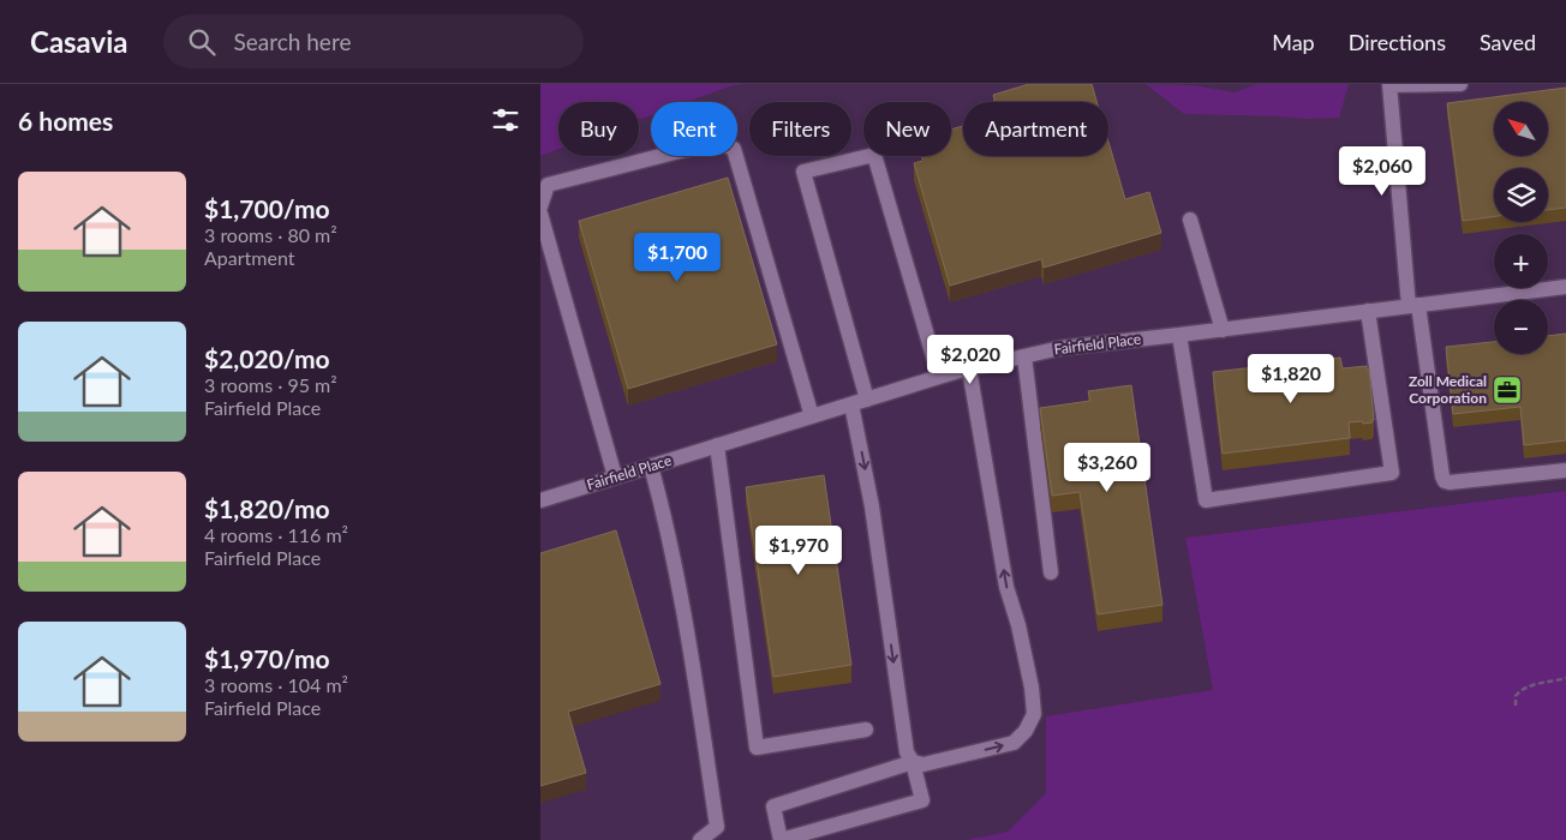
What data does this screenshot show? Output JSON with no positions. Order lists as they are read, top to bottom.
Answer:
{
  "streets": {
    "street": ["Fairfield Place"]
  },
  "places": {
    "office": ["Zoll Medical Corporation"]
  },
  "north": "top left",
  "page": {
    "header": "Casavia",
    "search": "Search here",
    "nav": ["Map", "Directions", "Saved"],
    "heading": "6 homes",
    "map_buttons": ["+", "−"],
    "chip": [
      "Buy",
      "Rent",
      "Filters",
      "New",
      "Apartment"
    ],
    "price": [
      "$2,060",
      "$1,700",
      "$2,020",
      "$1,820",
      "$3,260",
      "$1,970"
    ],
    "list": [
      {
        "name": "$1,700/mo",
        "note": "3 rooms · 80 m² · Apartment"
      },
      {
        "name": "$2,020/mo",
        "note": "3 rooms · 95 m² · Fairfield Place"
      },
      {
        "name": "$1,820/mo",
        "note": "4 rooms · 116 m² · Fairfield Place"
      },
      {
        "name": "$1,970/mo",
        "note": "3 rooms · 104 m² · Fairfield Place"
      }
    ]
  }
}
